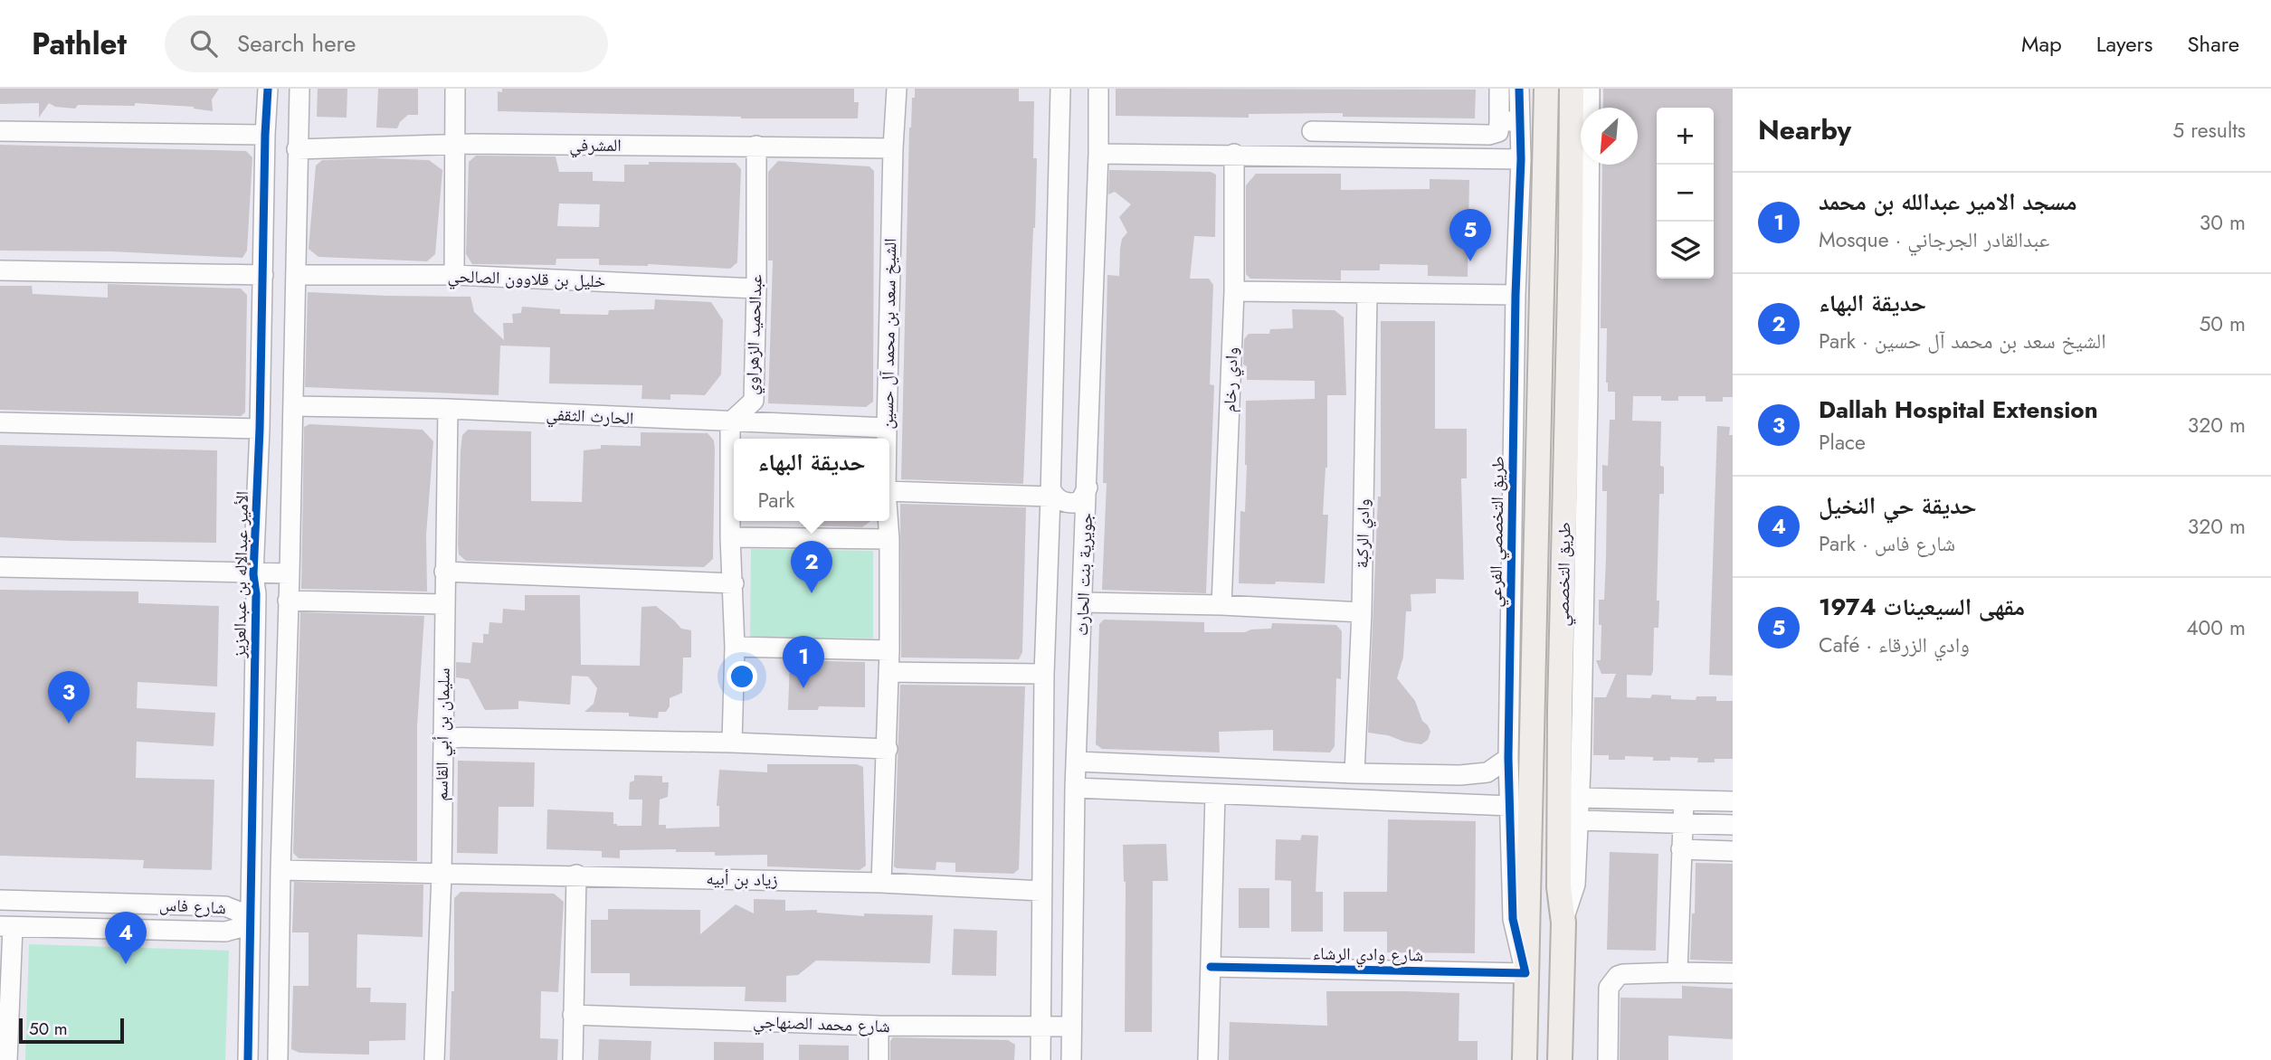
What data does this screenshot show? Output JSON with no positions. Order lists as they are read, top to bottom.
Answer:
{
  "streets": {
    "main road": ["طريق التخصصي"],
    "street": [
      "المشرفي",
      "خليل بن قلاوون الصالحي",
      "الشيخ سعد بن محمد آل حسين",
      "عبدالحميد الزهراوي",
      "وادي رخام",
      "الحارث الثقفي",
      "طريق التخصصي الفرعي",
      "وادي الركبة",
      "الأمير عبدالإله بن عبدالعزيز",
      "جويرية بنت الحارث",
      "سليمان بن أبي القاسم",
      "زياد بن أبيه",
      "شارع فاس",
      "شارع وادي الرشاء",
      "شارع محمد الصنهاجي"
    ]
  },
  "crossings": [
    ["المشرفي", "الشيخ سعد بن محمد آل حسين"],
    ["المشرفي", "عبدالحميد الزهراوي"],
    ["خليل بن قلاوون الصالحي", "عبدالحميد الزهراوي"],
    ["الشيخ سعد بن محمد آل حسين", "الحارث الثقفي"],
    ["الشيخ سعد بن محمد آل حسين", "زياد بن أبيه"],
    ["عبدالحميد الزهراوي", "الحارث الثقفي"],
    ["الحارث الثقفي", "سليمان بن أبي القاسم"],
    ["طريق التخصصي الفرعي", "طريق التخصصي"],
    ["طريق التخصصي الفرعي", "شارع وادي الرشاء"],
    ["جويرية بنت الحارث", "زياد بن أبيه"],
    ["جويرية بنت الحارث", "شارع محمد الصنهاجي"],
    ["طريق التخصصي", "شارع وادي الرشاء"],
    ["سليمان بن أبي القاسم", "زياد بن أبيه"]
  ],
  "scale_bar": "50 m",
  "north": "bottom left",
  "page": {
    "header": "Pathlet",
    "search": "Search here",
    "nav": ["Map", "Layers", "Share"],
    "heading": ["Nearby", "5 results"],
    "map_buttons": ["+", "−"],
    "list": [
      {
        "mark": "1",
        "name": "مسجد الامير عبدالله بن محمد",
        "note": "Mosque · عبدالقادر الجرجاني",
        "value": "30 m"
      },
      {
        "mark": "2",
        "name": "حديقة البهاء",
        "note": "Park · الشيخ سعد بن محمد آل حسين",
        "value": "50 m"
      },
      {
        "mark": "3",
        "name": "Dallah Hospital Extension",
        "note": "Place",
        "value": "320 m"
      },
      {
        "mark": "4",
        "name": "حديقة حي النخيل",
        "note": "Park · شارع فاس",
        "value": "320 m"
      },
      {
        "mark": "5",
        "name": "مقهى السيعينات 1974",
        "note": "Café · وادي الزرقاء",
        "value": "400 m"
      }
    ],
    "pins": [
      "5",
      "2",
      "1",
      "3",
      "4"
    ],
    "popup": ["حديقة البهاء", "Park"],
    "scale": "50 m"
  }
}
